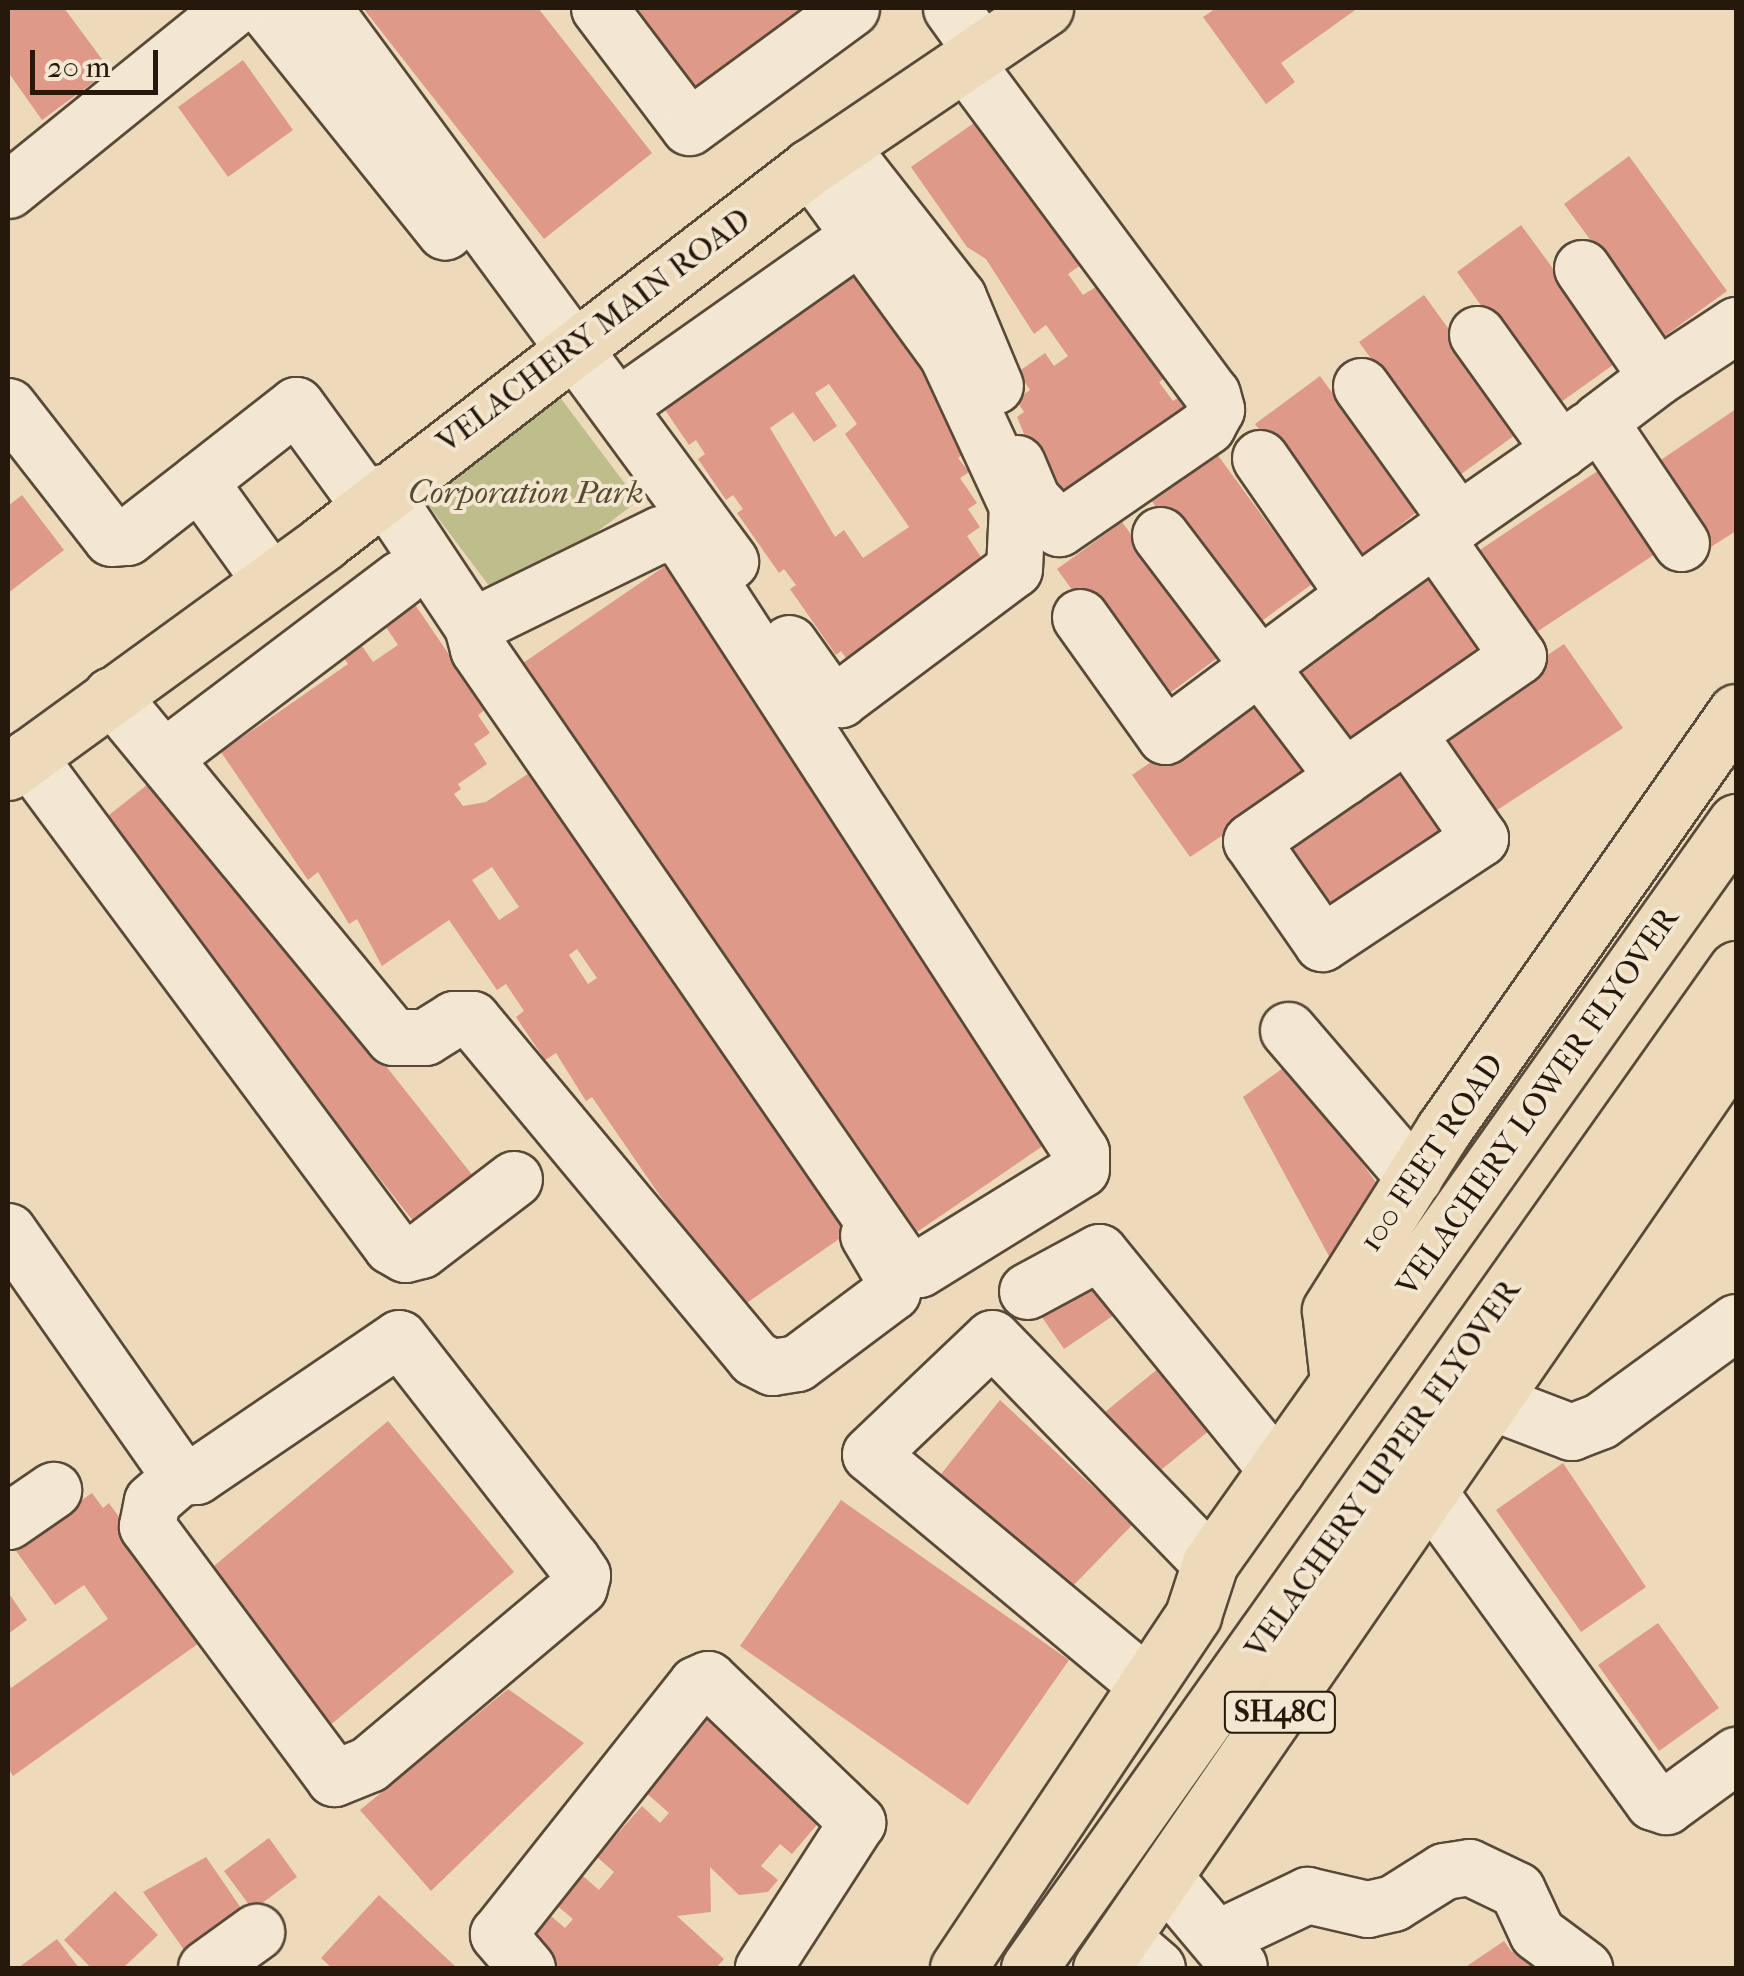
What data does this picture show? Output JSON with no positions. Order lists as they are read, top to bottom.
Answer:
{
  "streets": {
    "main road": [
      "VELACHERY MAIN ROAD",
      "VELACHERY LOWER FLYOVER",
      "100 FEET ROAD",
      "VELACHERY UPPER FLYOVER",
      "SH48C"
    ]
  },
  "crossings": [
    ["VELACHERY LOWER FLYOVER", "100 FEET ROAD"]
  ],
  "parks": ["Corporation Park"],
  "scale_bar": "20 m"
}
